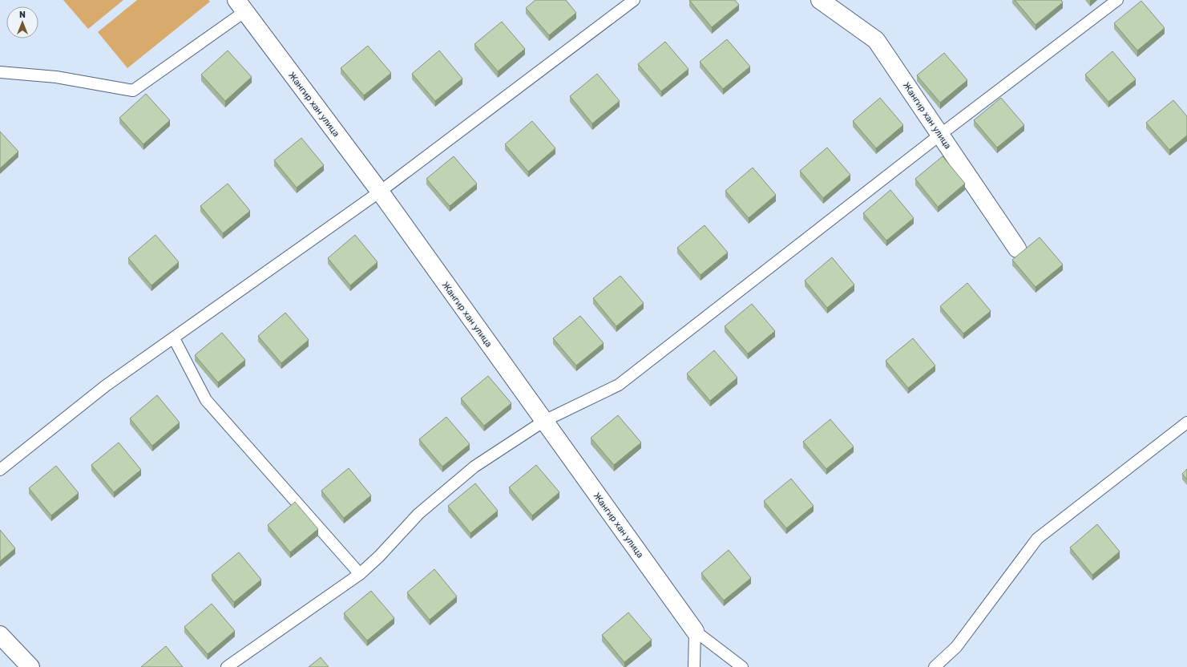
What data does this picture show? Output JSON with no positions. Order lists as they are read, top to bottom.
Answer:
{
  "streets": {
    "street": ["Жангир хан улица"]
  },
  "north": "top"
}
